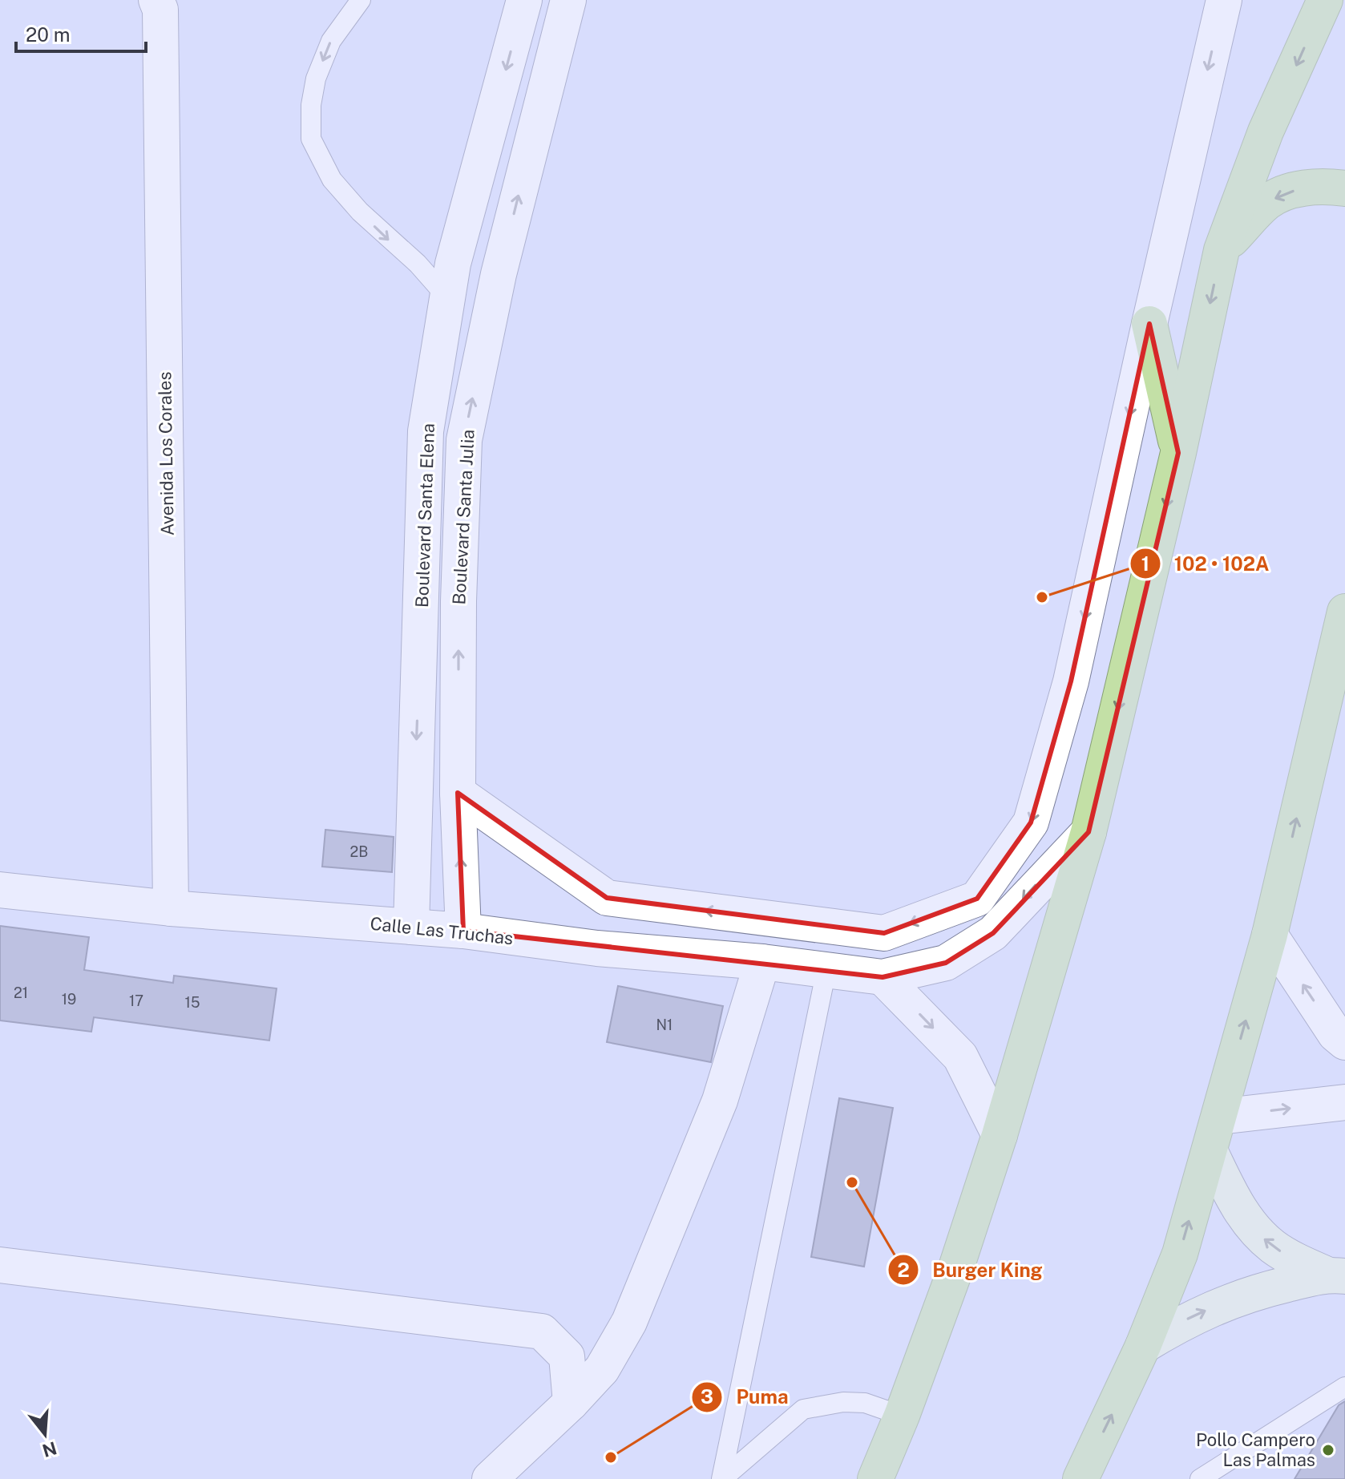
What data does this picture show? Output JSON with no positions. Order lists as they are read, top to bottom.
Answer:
{
  "streets": {
    "street": [
      "Avenida Los Corales",
      "Boulevard Santa Elena",
      "Boulevard Santa Julia",
      "Calle Las Truchas"
    ]
  },
  "crossings": [
    ["Avenida Los Corales", "Calle Las Truchas"],
    ["Boulevard Santa Elena", "Calle Las Truchas"],
    ["Boulevard Santa Julia", "Calle Las Truchas"]
  ],
  "one_way": ["Boulevard Santa Elena", "Boulevard Santa Julia"],
  "places": [
    "102 • 102A",
    "Burger King",
    "Pollo Campero Las Palmas",
    "Puma"
  ],
  "house_numbers": [
    "2B",
    "21",
    "19",
    "17",
    "15",
    "N1"
  ],
  "scale_bar": "20 m",
  "north": "bottom"
}
